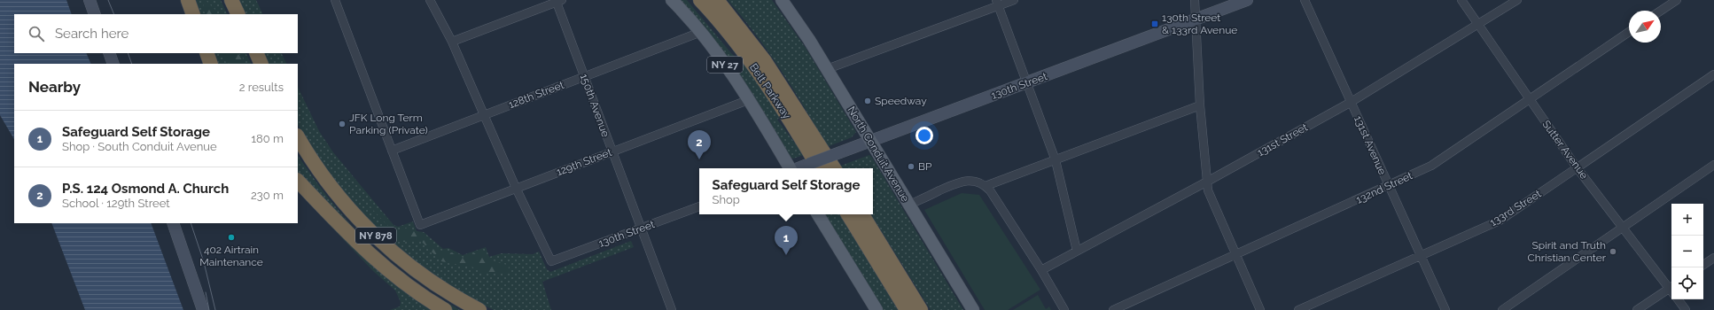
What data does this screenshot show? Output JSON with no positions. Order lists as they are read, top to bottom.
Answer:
{
  "streets": {
    "highway": ["Belt Parkway", "NY 878"],
    "main road": ["NY 27", "North Conduit Avenue"],
    "street": [
      "130th Street",
      "128th Street",
      "150th Avenue",
      "131st Street",
      "131st Avenue",
      "Sutter Avenue",
      "129th Street",
      "132nd Street",
      "133rd Street"
    ]
  },
  "crossings": [
    ["NY 27", "128th Street"],
    ["NY 27", "129th Street"],
    ["130th Street", "Belt Parkway"],
    ["130th Street", "150th Avenue"],
    ["130th Street", "North Conduit Avenue"],
    ["130th Street", "129th Street"],
    ["128th Street", "150th Avenue"],
    ["128th Street", "129th Street"],
    ["150th Avenue", "129th Street"],
    ["131st Street", "131st Avenue"],
    ["131st Street", "Sutter Avenue"],
    ["131st Avenue", "132nd Street"],
    ["131st Avenue", "133rd Street"],
    ["Sutter Avenue", "132nd Street"],
    ["Sutter Avenue", "133rd Street"]
  ],
  "places": {
    "transit": ["130th Street & 133rd Avenue"],
    "other": [
      "Speedway",
      "JFK Long Term Parking (Private)",
      "BP",
      "402 Airtrain Maintenance",
      "Spirit and Truth Christian Center"
    ]
  },
  "north": "top right",
  "page": {
    "search": "Search here",
    "heading": ["Nearby", "2 results"],
    "list": [
      {
        "mark": "1",
        "name": "Safeguard Self Storage",
        "note": "Shop · South Conduit Avenue",
        "value": "180 m"
      },
      {
        "mark": "2",
        "name": "P.S. 124 Osmond A. Church",
        "note": "School · 129th Street",
        "value": "230 m"
      }
    ],
    "pins": ["2", "1"],
    "popup": ["Safeguard Self Storage", "Shop"],
    "map_buttons": ["+", "−"]
  }
}
